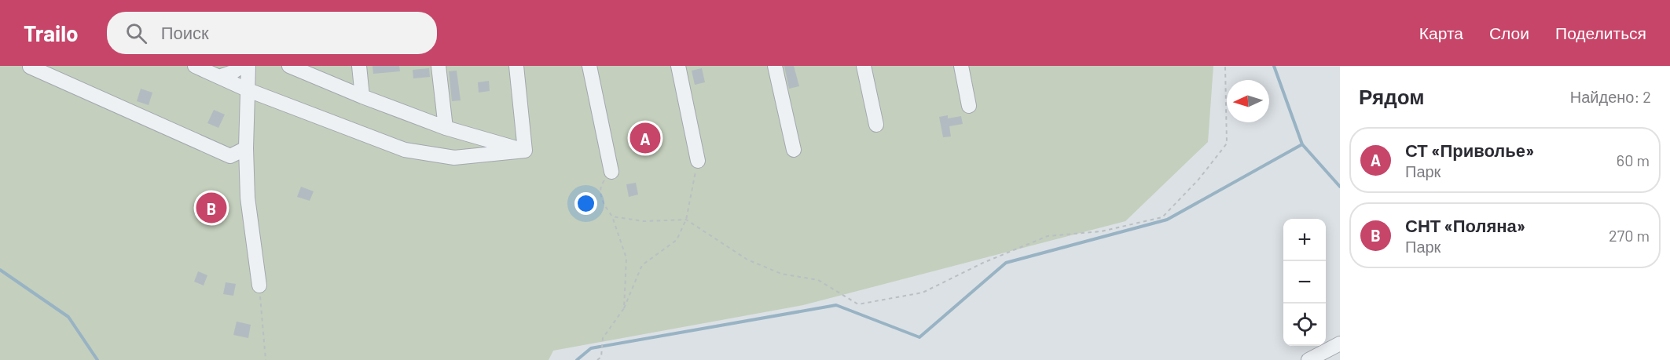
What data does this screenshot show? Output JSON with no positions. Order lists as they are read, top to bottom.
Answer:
{
  "north": "left",
  "page": {
    "header": "Trailo",
    "search": "Поиск",
    "nav": ["Карта", "Слои", "Поделиться"],
    "heading": ["Рядом", "Найдено: 2"],
    "pins": ["A", "B"],
    "list": [
      {
        "mark": "A",
        "name": "СТ «Приволье»",
        "note": "Парк",
        "value": "60 m"
      },
      {
        "mark": "B",
        "name": "СНТ «Поляна»",
        "note": "Парк",
        "value": "270 m"
      }
    ],
    "map_buttons": ["+", "−"]
  }
}
